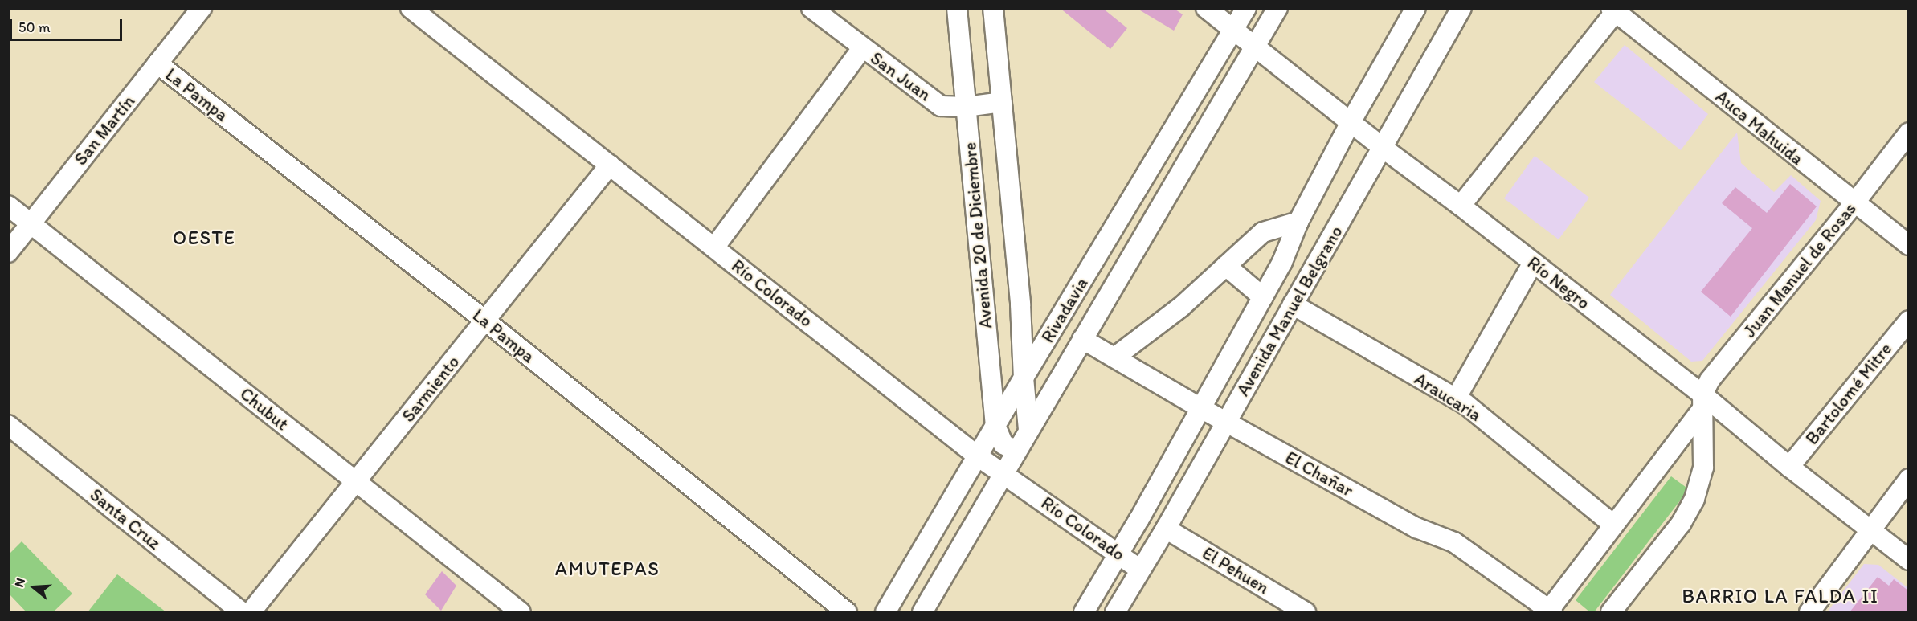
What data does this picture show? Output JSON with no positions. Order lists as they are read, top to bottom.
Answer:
{
  "streets": {
    "street": [
      "San Juan",
      "La Pampa",
      "Auca Mahuida",
      "San Martín",
      "Avenida 20 de Diciembre",
      "Juan Manuel de Rosas",
      "Río Negro",
      "Río Colorado",
      "Rivadavia",
      "Avenida Manuel Belgrano",
      "Sarmiento",
      "Bartolomé Mitre",
      "Araucaria",
      "Chubut",
      "El Chañar",
      "Santa Cruz",
      "El Pehuen"
    ]
  },
  "crossings": [
    ["San Juan", "Avenida 20 de Diciembre"],
    ["La Pampa", "San Martín"],
    ["La Pampa", "Sarmiento"],
    ["Auca Mahuida", "Juan Manuel de Rosas"],
    ["San Martín", "Chubut"],
    ["Avenida 20 de Diciembre", "Rivadavia"],
    ["Juan Manuel de Rosas", "Río Negro"],
    ["Juan Manuel de Rosas", "Araucaria"],
    ["Juan Manuel de Rosas", "El Chañar"],
    ["Río Negro", "Rivadavia"],
    ["Río Negro", "Avenida Manuel Belgrano"],
    ["Río Negro", "Bartolomé Mitre"],
    ["Río Colorado", "Rivadavia"],
    ["Río Colorado", "Avenida Manuel Belgrano"],
    ["Río Colorado", "Sarmiento"],
    ["Rivadavia", "El Chañar"],
    ["Avenida Manuel Belgrano", "Araucaria"],
    ["Avenida Manuel Belgrano", "El Chañar"],
    ["Avenida Manuel Belgrano", "El Pehuen"],
    ["Sarmiento", "Chubut"]
  ],
  "districts": ["OESTE", "AMUTEPAS", "BARRIO LA FALDA II"],
  "scale_bar": "50 m",
  "north": "left"
}
